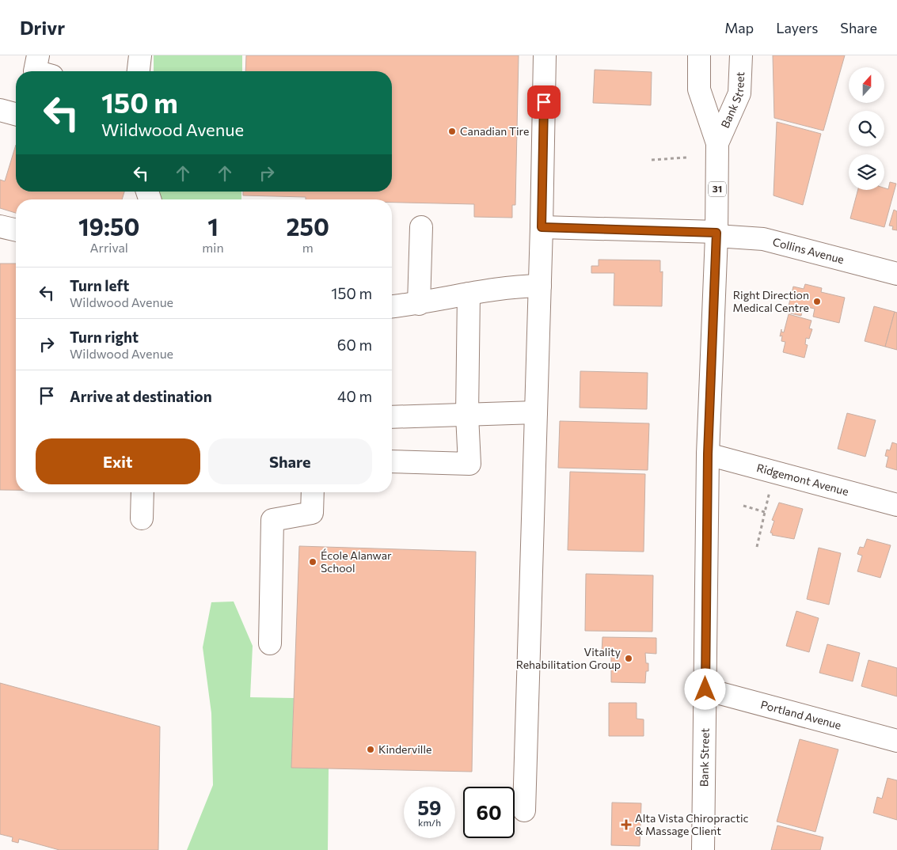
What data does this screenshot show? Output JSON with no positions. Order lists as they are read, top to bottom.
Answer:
{
  "streets": {
    "street": [
      "Bank Street",
      "31",
      "Collins Avenue",
      "Ridgemont Avenue",
      "Portland Avenue"
    ]
  },
  "crossings": [
    ["Bank Street", "Collins Avenue"],
    ["Bank Street", "Ridgemont Avenue"],
    ["Bank Street", "Portland Avenue"]
  ],
  "places": {
    "other": [
      "Canadian Tire",
      "Right Direction Medical Centre",
      "École Alanwar School",
      "Vitality Rehabilitation Group",
      "Kinderville"
    ],
    "health": ["Alta Vista Chiropractic & Massage Client"]
  },
  "north": "top",
  "page": {
    "header": "Drivr",
    "nav": ["Map", "Layers", "Share"],
    "turn": ["150 m", "Wildwood Avenue"],
    "eta": [
      "19:50",
      "Arrival",
      "1",
      "min",
      "250",
      "m"
    ],
    "list": [
      {
        "name": "Turn left",
        "note": "Wildwood Avenue",
        "value": "150 m"
      },
      {
        "name": "Turn right",
        "note": "Wildwood Avenue",
        "value": "60 m"
      },
      {
        "name": "Arrive at destination",
        "value": "40 m"
      }
    ],
    "buttons": ["Exit", "Share"],
    "speed": "59 km/h",
    "limit": "60"
  }
}
